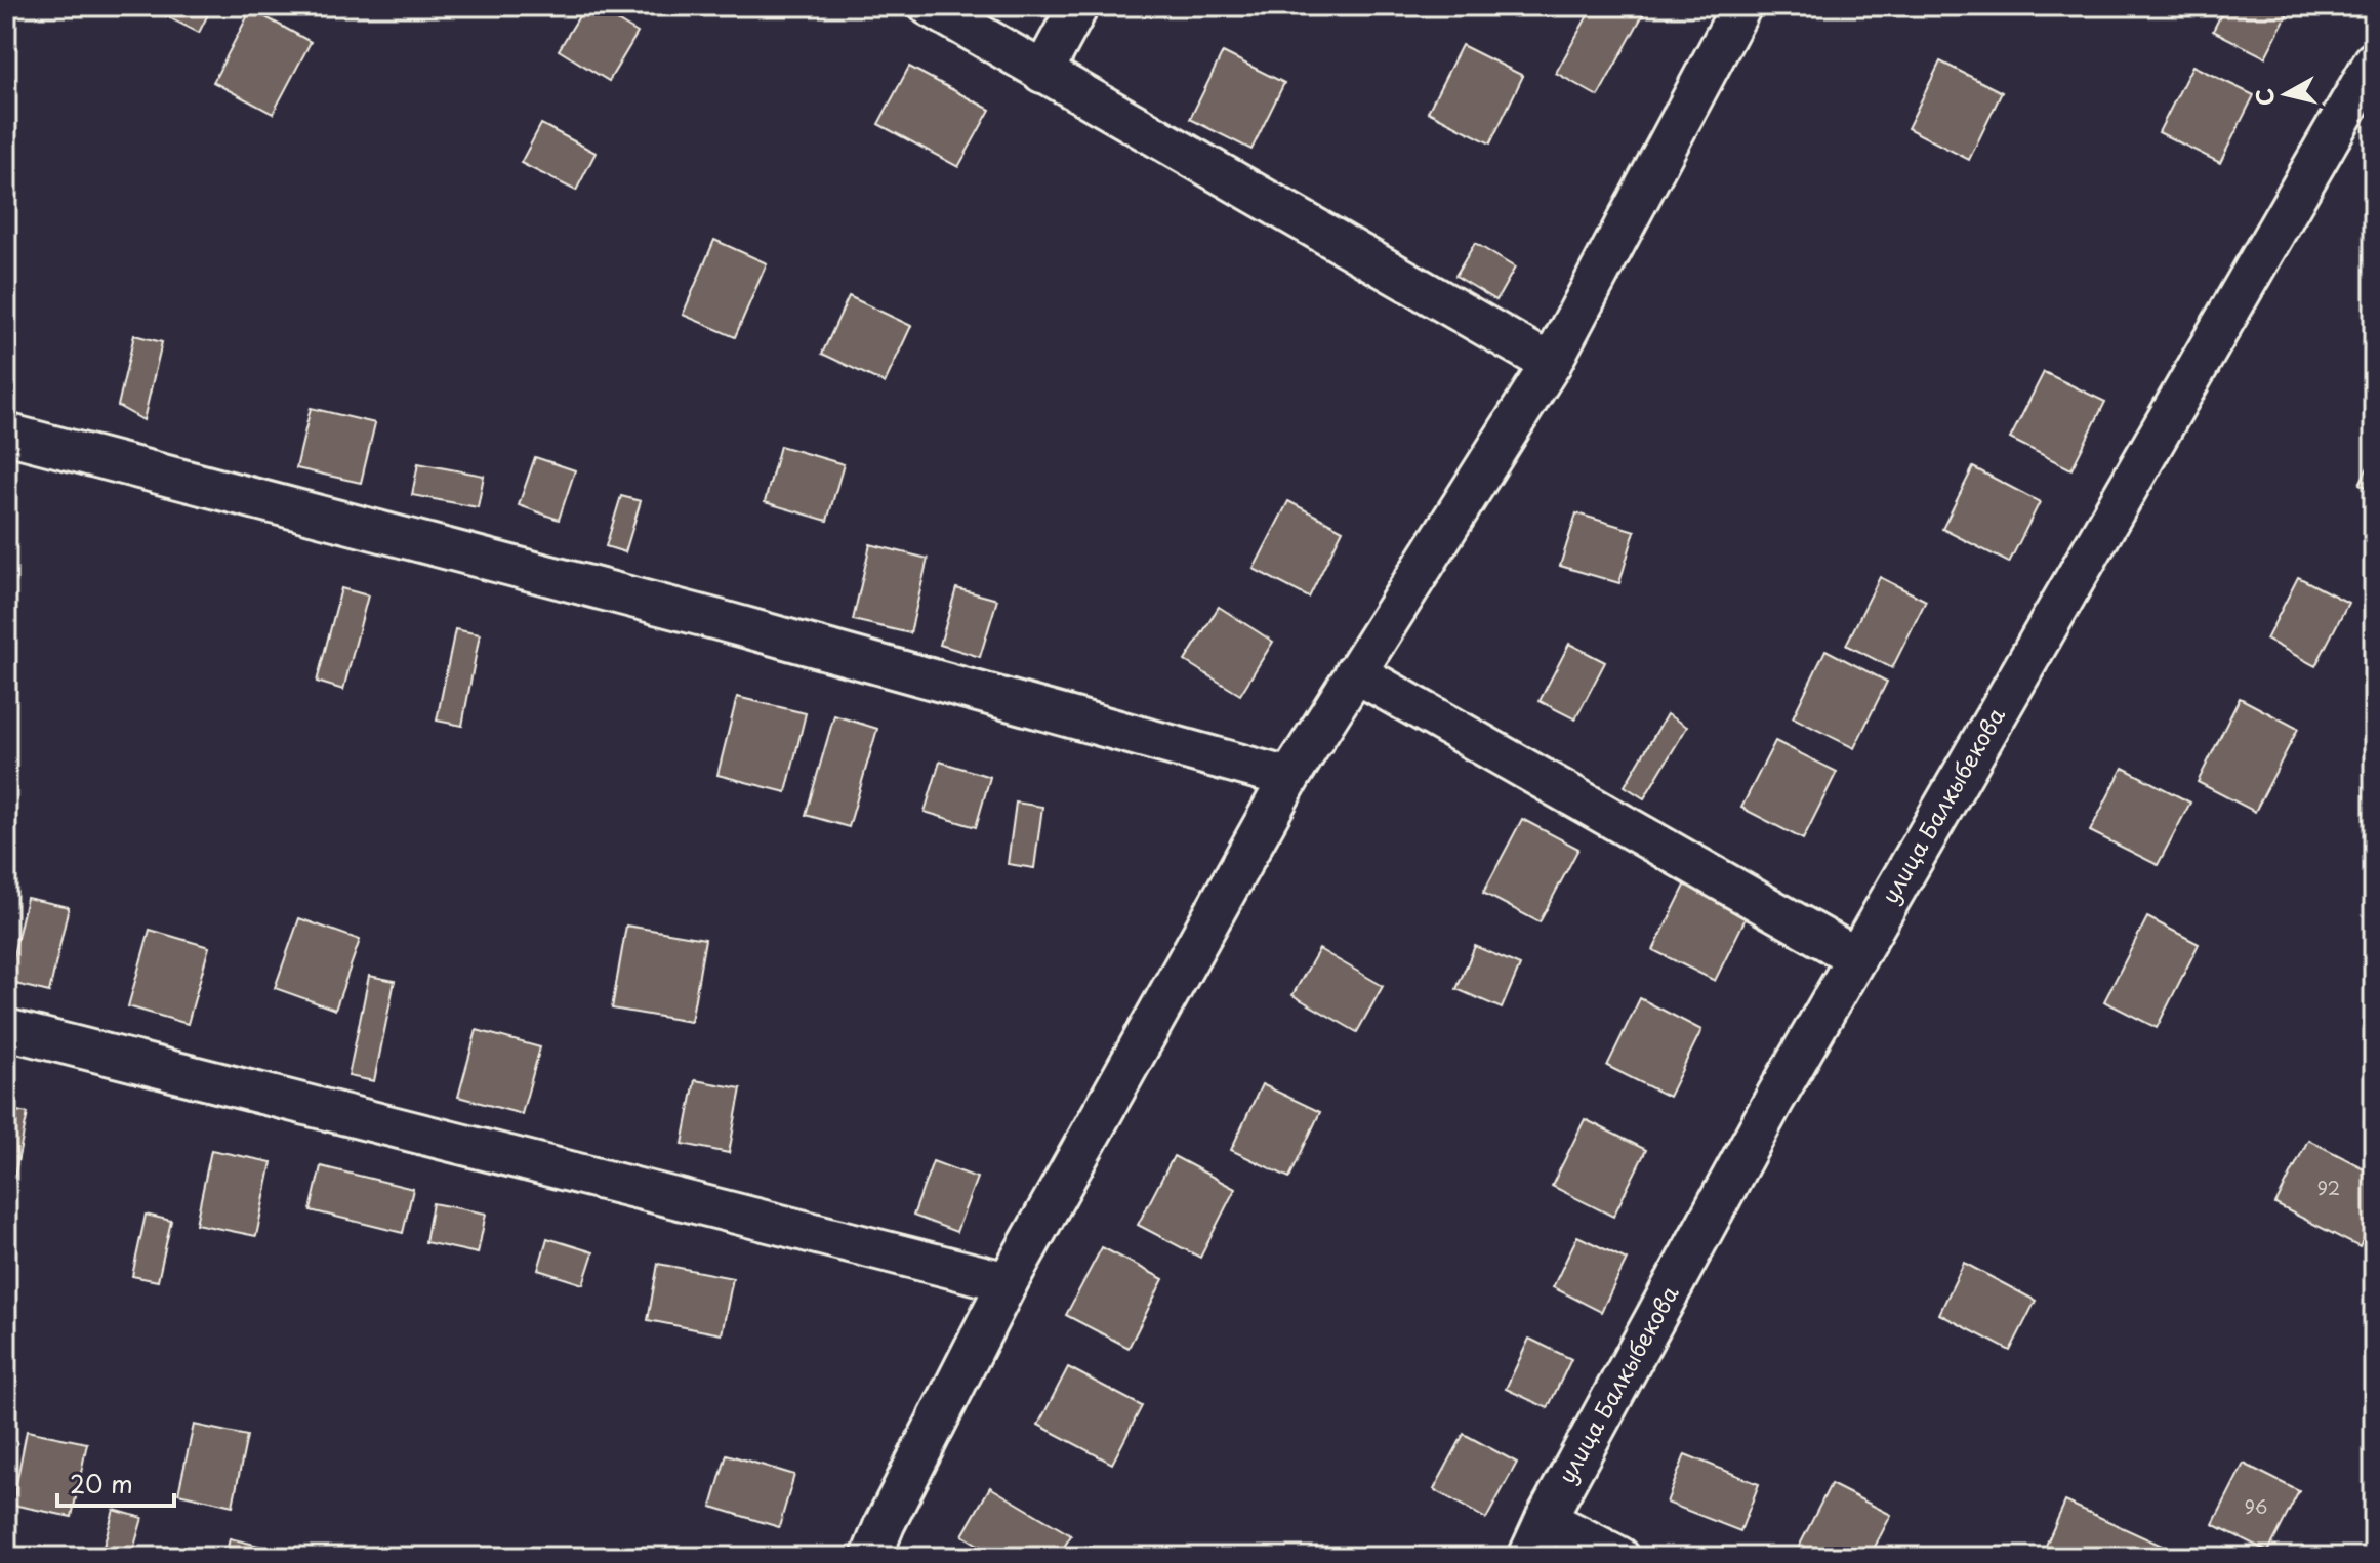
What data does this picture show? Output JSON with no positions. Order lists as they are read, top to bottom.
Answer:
{
  "streets": {
    "street": ["улица Балкыбекова"]
  },
  "house_numbers": ["92", "96"],
  "scale_bar": "20 m",
  "north": "left"
}
